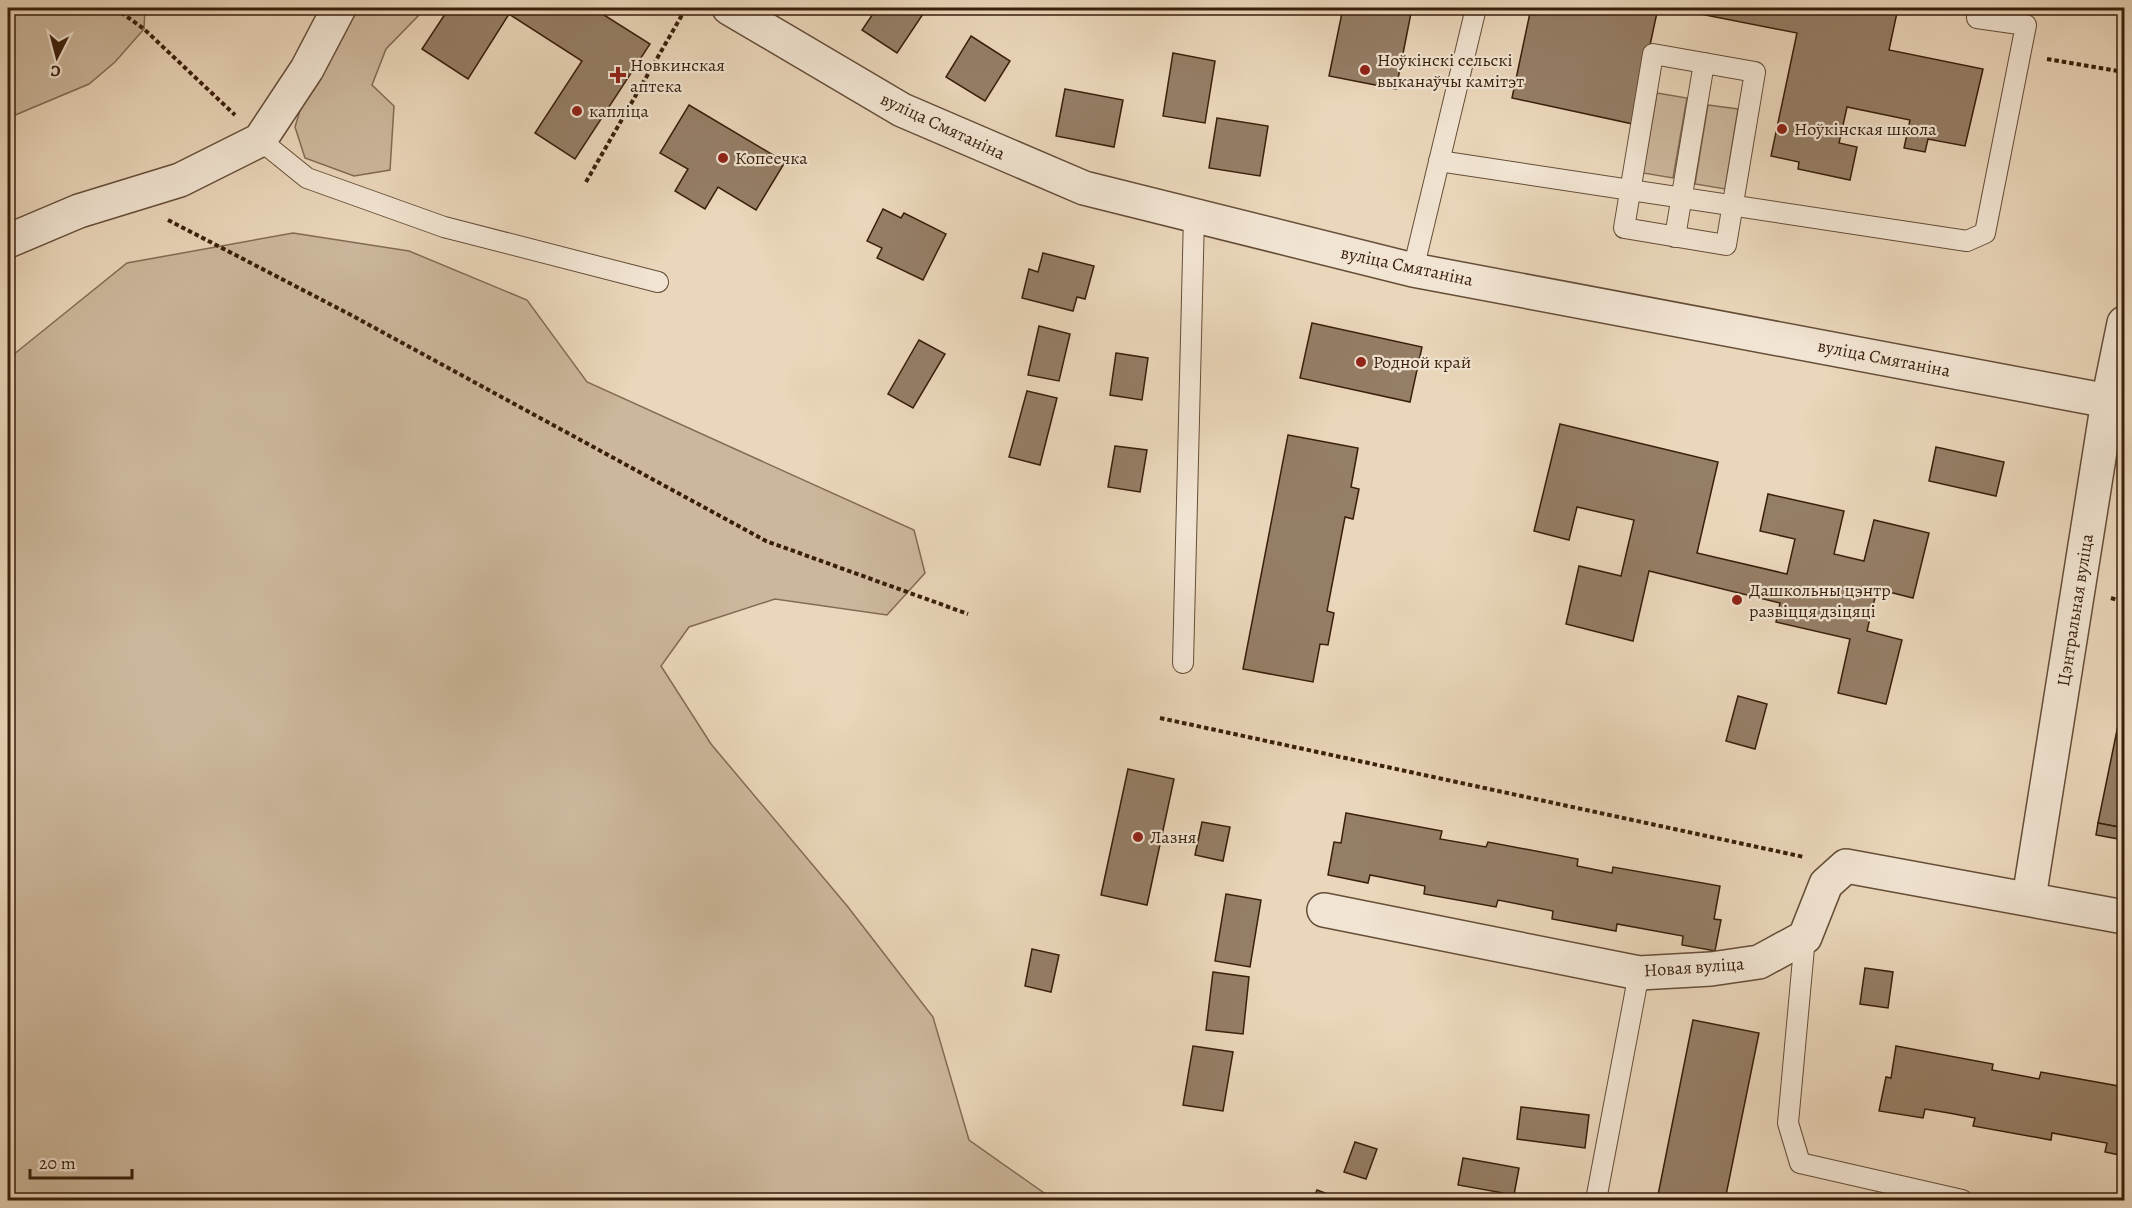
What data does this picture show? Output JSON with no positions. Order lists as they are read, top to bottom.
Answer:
{
  "streets": {
    "street": ["вуліца Смятаніна", "Цэнтральная вуліца", "Новая вуліца"]
  },
  "crossings": [
    ["вуліца Смятаніна", "Цэнтральная вуліца"]
  ],
  "places": {
    "other": [
      "Ноўкінскі сельскі выканаўчы камітэт",
      "капліца",
      "Ноўкінская школа",
      "Копеечка",
      "Родной край",
      "Дашкольны цэнтр развіцця дзіцяці",
      "Лазня"
    ],
    "health": ["Новкинская аптека"]
  },
  "scale_bar": "20 m",
  "north": "bottom"
}
